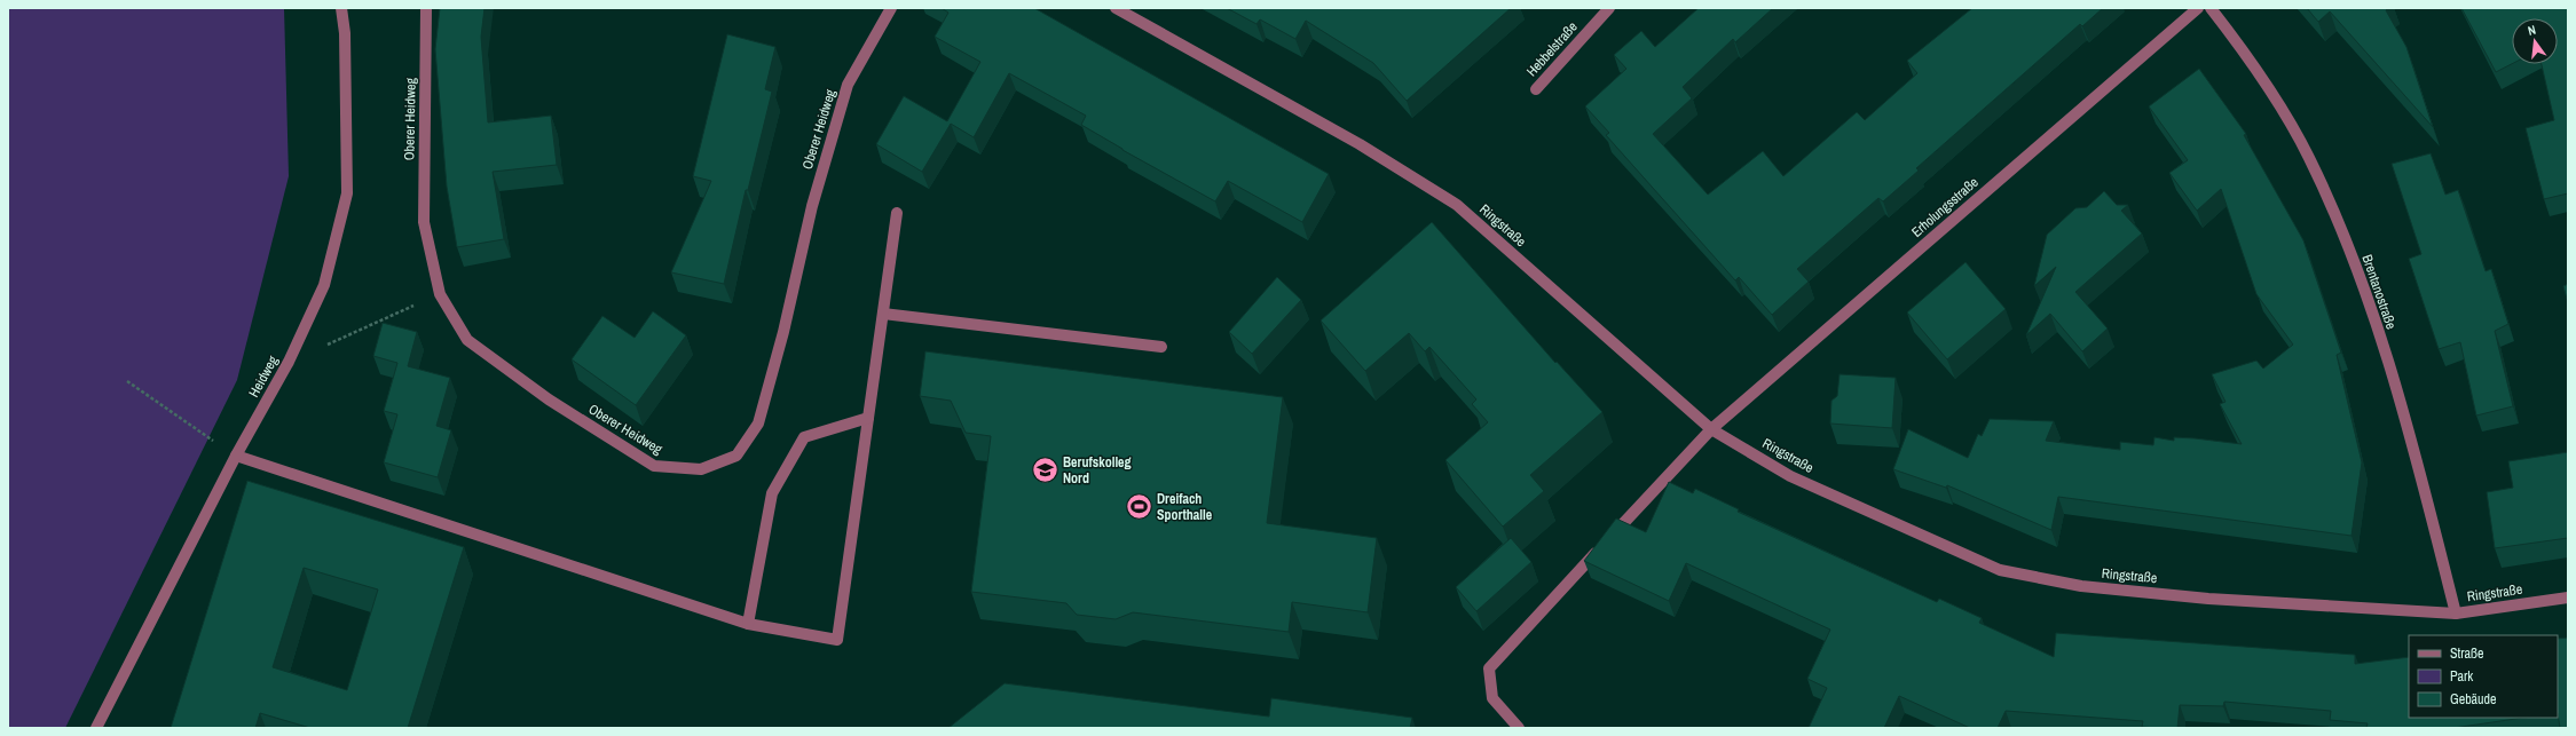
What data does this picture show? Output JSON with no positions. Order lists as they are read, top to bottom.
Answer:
{
  "streets": {
    "street": [
      "Hebbelstraße",
      "Oberer Heidweg",
      "Erholungsstraße",
      "Ringstraße",
      "Brentanostraße",
      "Heidweg"
    ]
  },
  "crossings": [
    ["Erholungsstraße", "Ringstraße"],
    ["Ringstraße", "Brentanostraße"]
  ],
  "places": {
    "school or university": ["Berufskolleg Nord"],
    "sports": ["Dreifach Sporthalle"]
  },
  "legend": ["Straße", "Park", "Gebäude"],
  "north": "top"
}
